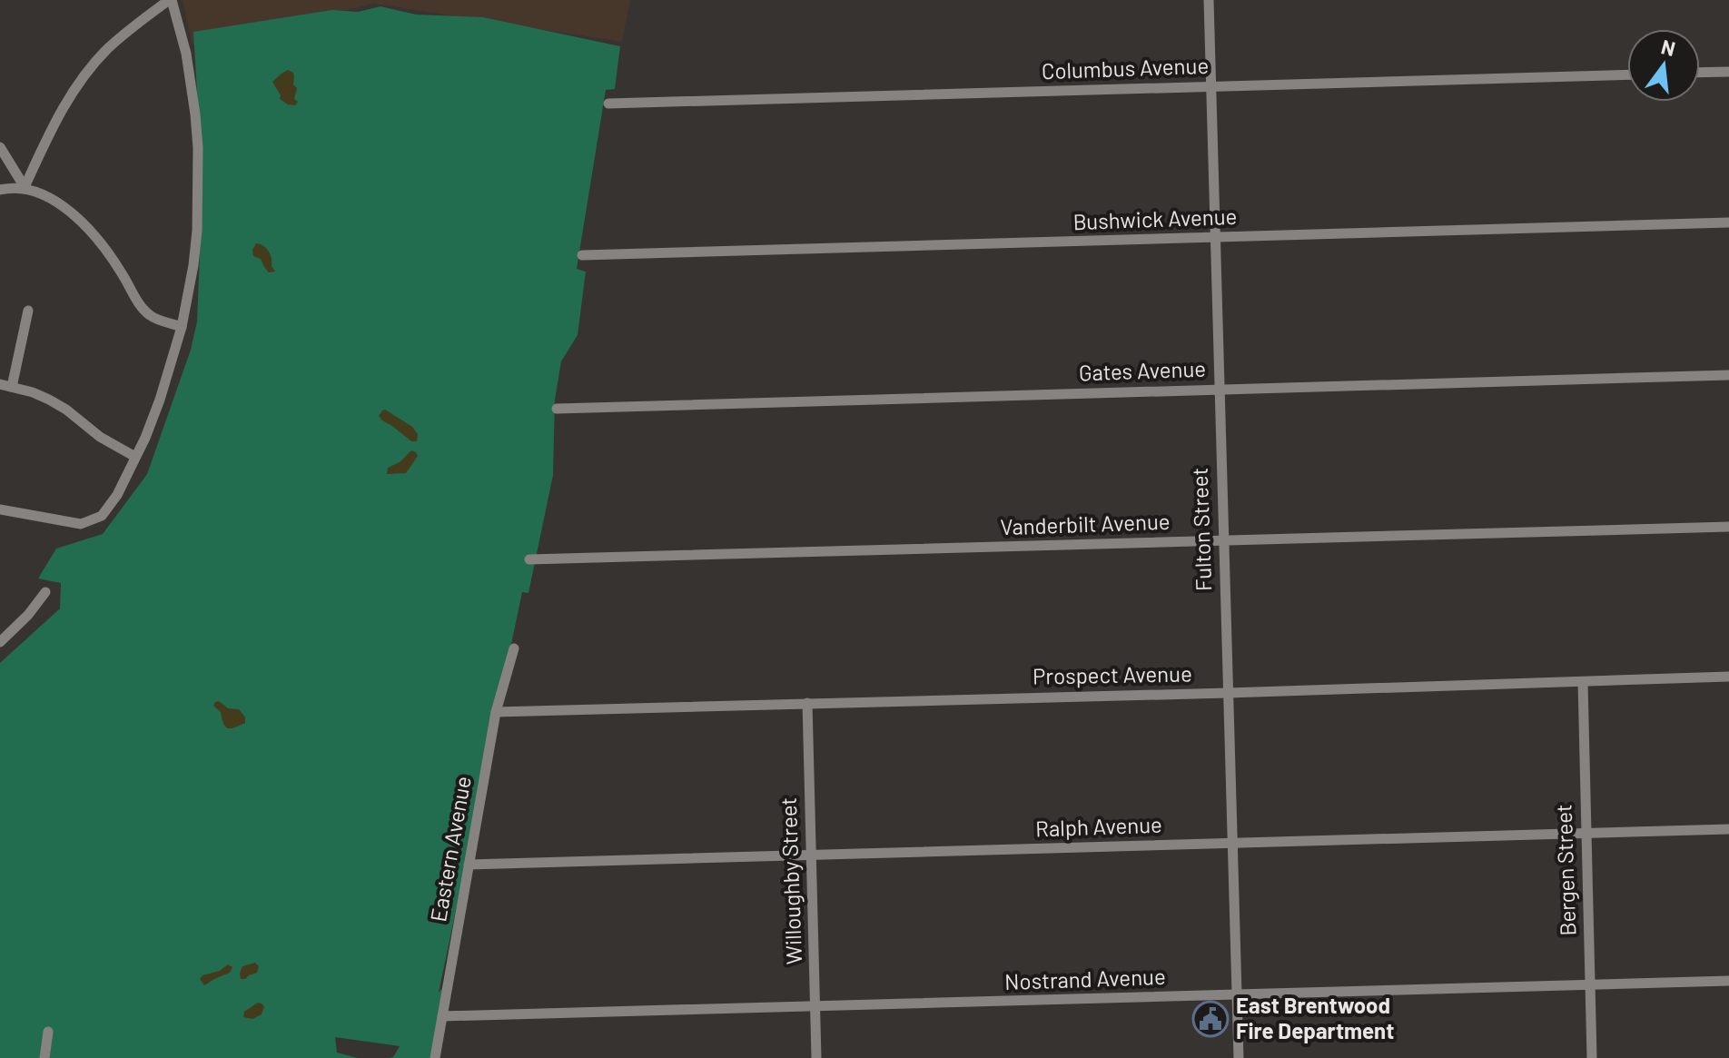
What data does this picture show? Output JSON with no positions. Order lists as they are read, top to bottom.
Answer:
{
  "streets": {
    "street": [
      "Columbus Avenue",
      "Bushwick Avenue",
      "Gates Avenue",
      "Vanderbilt Avenue",
      "Fulton Street",
      "Prospect Avenue",
      "Ralph Avenue",
      "Eastern Avenue",
      "Bergen Street",
      "Willoughby Street",
      "Nostrand Avenue"
    ]
  },
  "crossings": [
    ["Columbus Avenue", "Fulton Street"],
    ["Bushwick Avenue", "Fulton Street"],
    ["Gates Avenue", "Fulton Street"],
    ["Vanderbilt Avenue", "Fulton Street"],
    ["Fulton Street", "Prospect Avenue"],
    ["Fulton Street", "Ralph Avenue"],
    ["Fulton Street", "Nostrand Avenue"],
    ["Prospect Avenue", "Eastern Avenue"],
    ["Prospect Avenue", "Bergen Street"],
    ["Prospect Avenue", "Willoughby Street"],
    ["Ralph Avenue", "Eastern Avenue"],
    ["Ralph Avenue", "Bergen Street"],
    ["Ralph Avenue", "Willoughby Street"],
    ["Eastern Avenue", "Nostrand Avenue"],
    ["Bergen Street", "Nostrand Avenue"],
    ["Willoughby Street", "Nostrand Avenue"]
  ],
  "places": {
    "public building": ["East Brentwood Fire Department"]
  },
  "north": "top"
}
